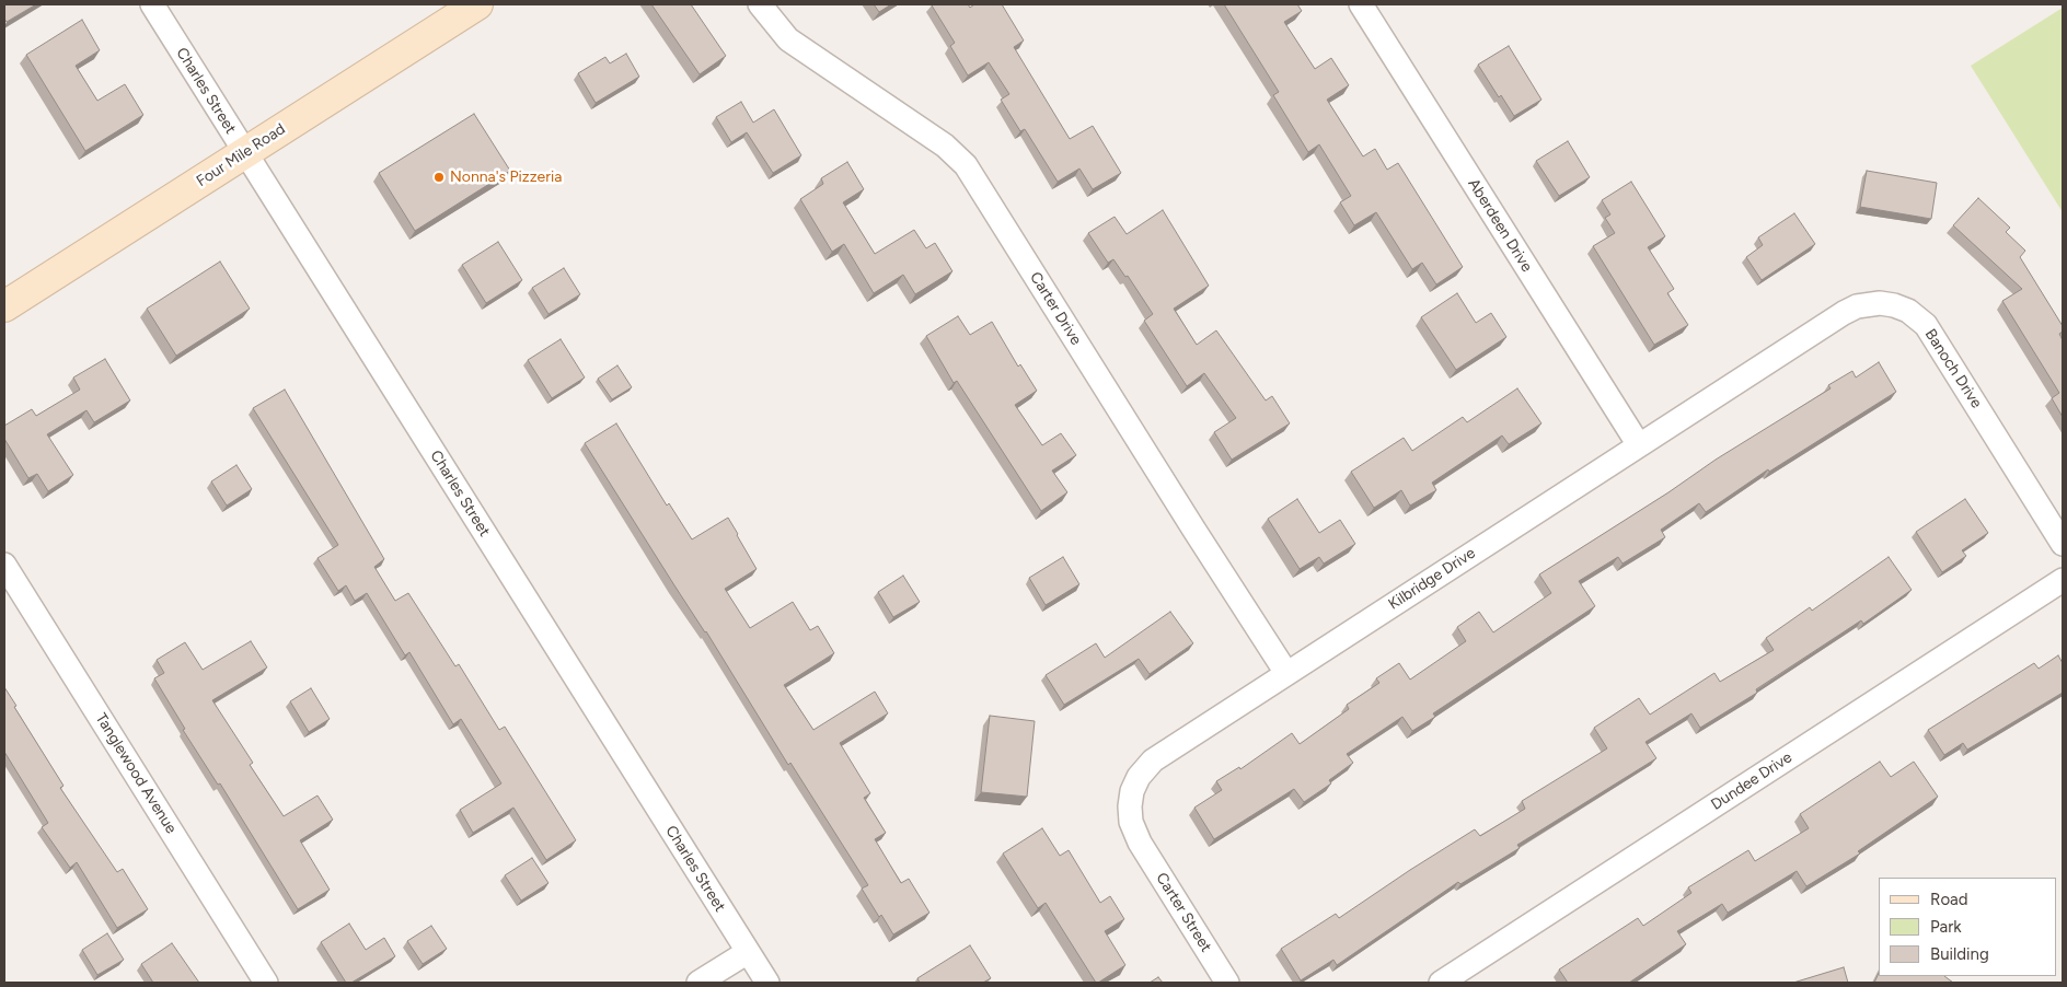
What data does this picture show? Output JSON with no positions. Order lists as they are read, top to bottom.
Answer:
{
  "streets": {
    "main road": ["Four Mile Road"],
    "street": [
      "Charles Street",
      "Aberdeen Drive",
      "Carter Drive",
      "Banoch Drive",
      "Kilbridge Drive",
      "Tanglewood Avenue",
      "Dundee Drive",
      "Carter Street"
    ]
  },
  "crossings": [
    ["Charles Street", "Four Mile Road"],
    ["Aberdeen Drive", "Kilbridge Drive"],
    ["Carter Drive", "Kilbridge Drive"],
    ["Banoch Drive", "Kilbridge Drive"],
    ["Kilbridge Drive", "Carter Street"]
  ],
  "places": ["Nonna's Pizzeria"],
  "legend": ["Road", "Park", "Building"]
}
